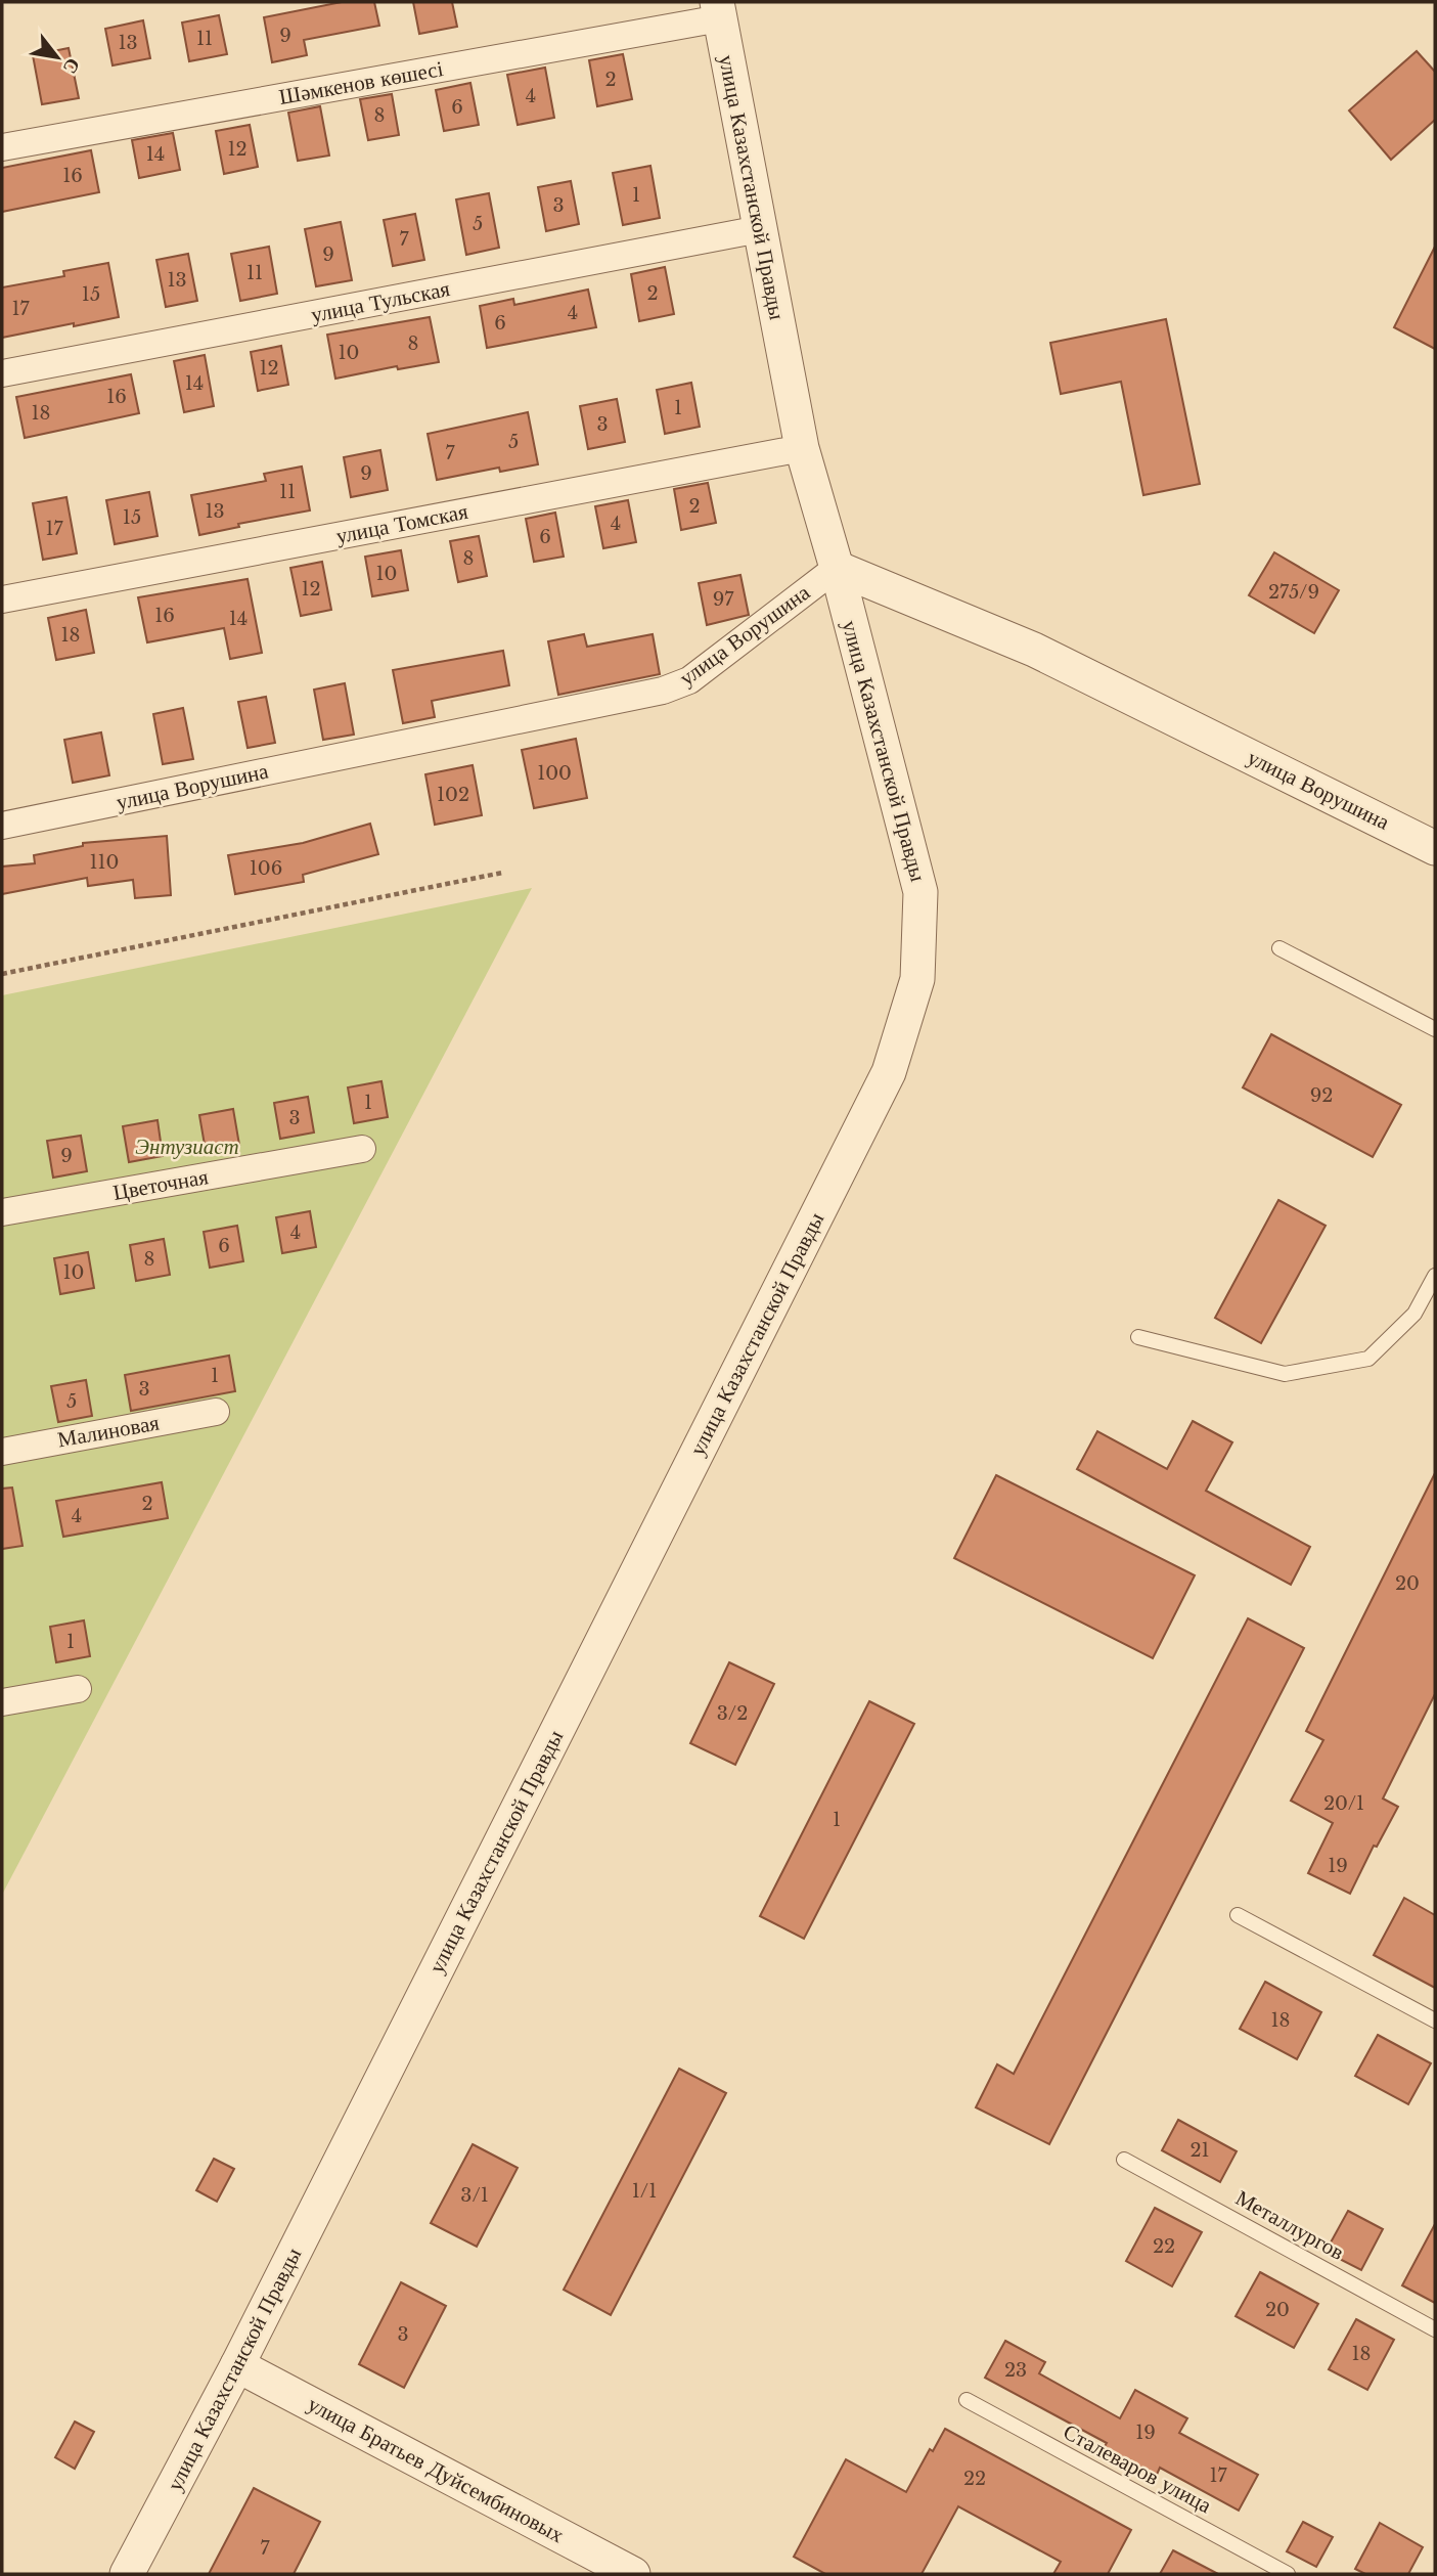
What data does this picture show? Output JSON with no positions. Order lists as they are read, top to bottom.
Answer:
{
  "streets": {
    "street": [
      "Шәмкенов көшесі",
      "улица Казахстанской Правды",
      "улица Тульская",
      "улица Томская",
      "улица Ворушина",
      "Цветочная",
      "Малиновая",
      "улица Братьев Дуйсембиновых"
    ],
    "lane": ["Металлургов", "Сталеваров улица"]
  },
  "crossings": [
    ["Шәмкенов көшесі", "улица Казахстанской Правды"],
    ["улица Казахстанской Правды", "улица Тульская"],
    ["улица Казахстанской Правды", "улица Томская"],
    ["улица Казахстанской Правды", "улица Ворушина"],
    ["улица Казахстанской Правды", "улица Братьев Дуйсембиновых"]
  ],
  "parks": ["Энтузиаст"],
  "house_numbers": [
    "9",
    "11",
    "13",
    "2",
    "4",
    "6",
    "8",
    "12",
    "14",
    "16",
    "1",
    "3",
    "5",
    "7",
    "9",
    "11",
    "13",
    "2",
    "15",
    "17",
    "4",
    "6",
    "8",
    "10",
    "12",
    "14",
    "16",
    "1",
    "18",
    "3",
    "5",
    "7",
    "9",
    "11",
    "2",
    "13",
    "15",
    "4",
    "17",
    "6",
    "8",
    "10",
    "12",
    "275/9",
    "97",
    "16",
    "14",
    "18",
    "100",
    "102",
    "110",
    "106",
    "92",
    "1",
    "3",
    "9",
    "4",
    "6",
    "8",
    "10",
    "1",
    "3",
    "5",
    "2",
    "4",
    "20",
    "1",
    "3/2",
    "20/1",
    "1",
    "19",
    "18",
    "21",
    "1/1",
    "3/1",
    "22",
    "20",
    "3",
    "18",
    "23",
    "19",
    "17",
    "22",
    "7"
  ],
  "north": "bottom right"
}
